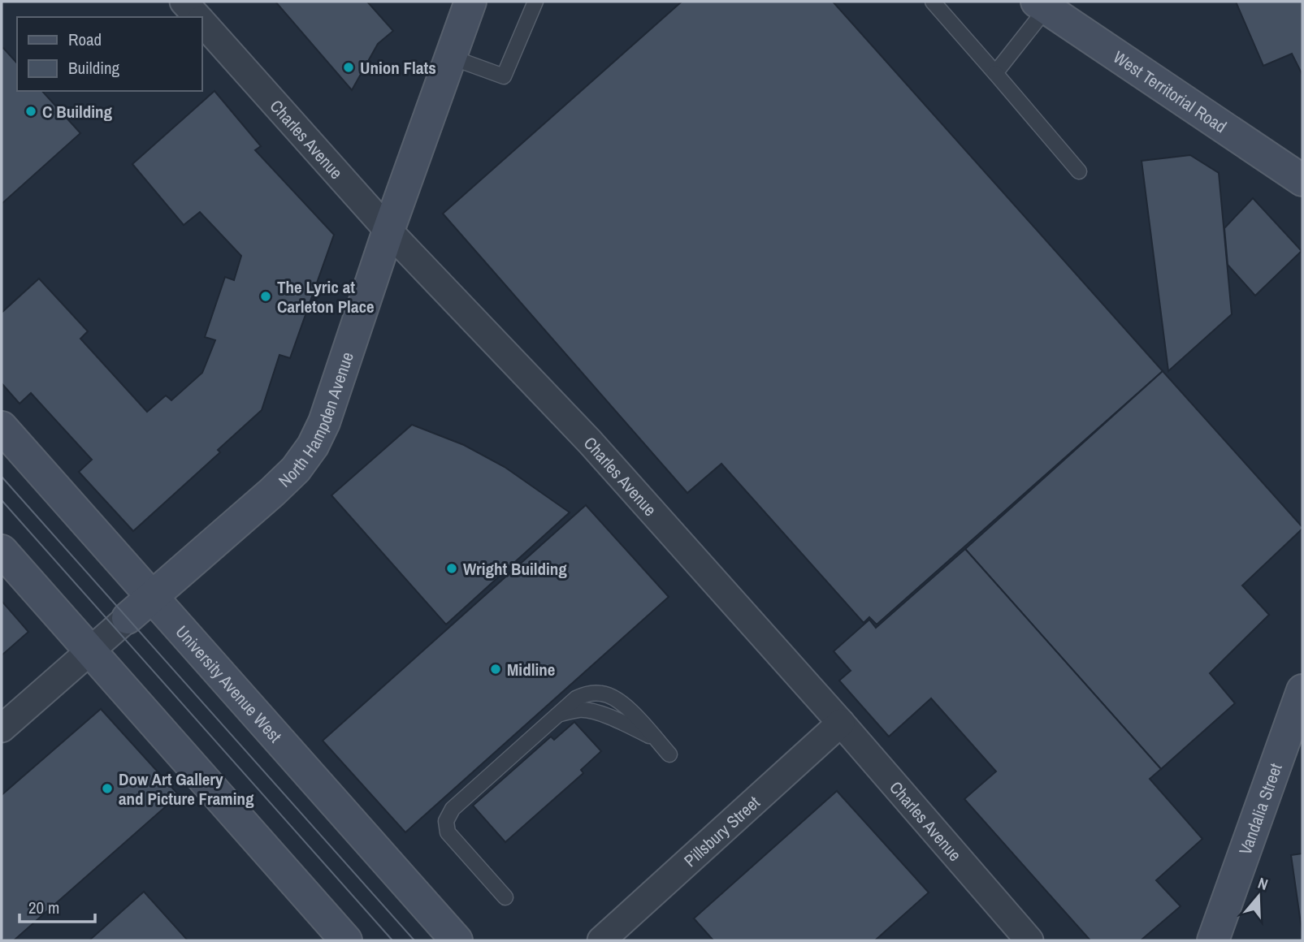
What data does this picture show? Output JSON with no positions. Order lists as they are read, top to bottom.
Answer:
{
  "streets": {
    "street": [
      "West Territorial Road",
      "Charles Avenue",
      "North Hampden Avenue",
      "University Avenue West",
      "Vandalia Street",
      "Pillsbury Street"
    ]
  },
  "crossings": [
    ["Charles Avenue", "North Hampden Avenue"],
    ["Charles Avenue", "Pillsbury Street"],
    ["North Hampden Avenue", "University Avenue West"]
  ],
  "places": [
    "Union Flats",
    "C Building",
    "The Lyric at Carleton Place",
    "Wright Building",
    "Midline",
    "Dow Art Gallery and Picture Framing"
  ],
  "legend": ["Road", "Building"],
  "scale_bar": "20 m",
  "north": "top"
}
